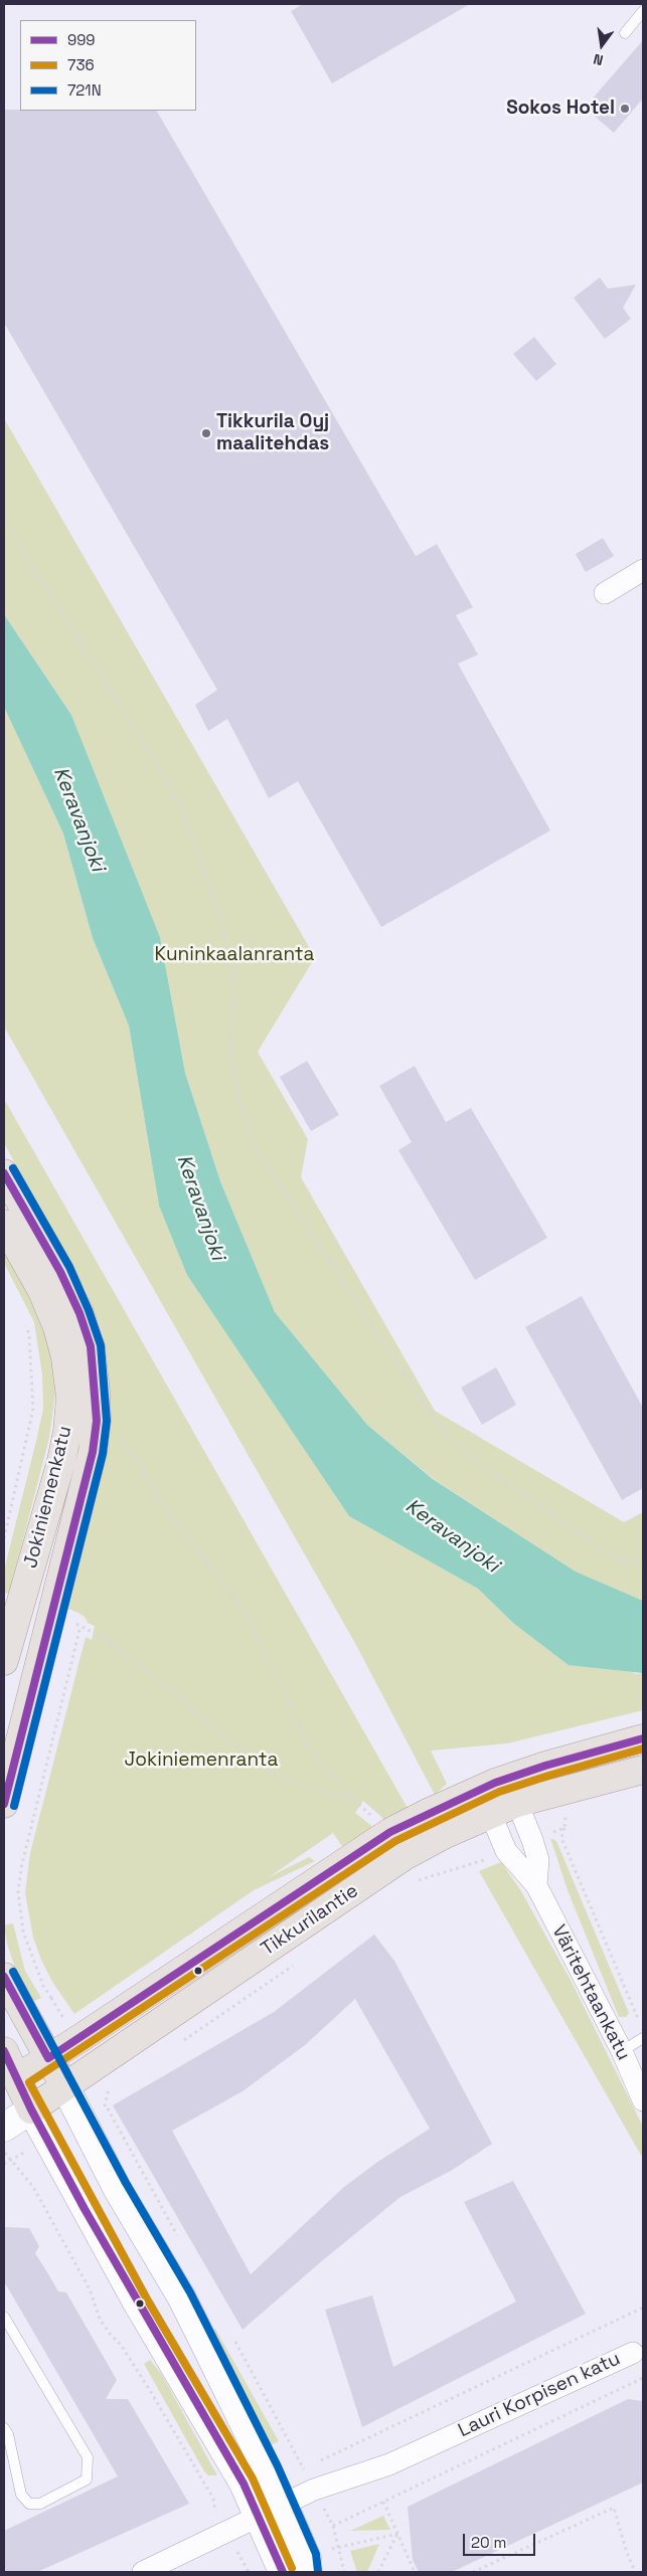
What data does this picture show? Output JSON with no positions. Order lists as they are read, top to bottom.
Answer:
{
  "streets": {
    "main road": ["Jokiniemenkatu", "Tikkurilantie"],
    "street": ["Väritehtaankatu", "Lauri Korpisen katu"]
  },
  "crossings": [
    ["Tikkurilantie", "Väritehtaankatu"]
  ],
  "water": ["Keravanjoki"],
  "parks": ["Kuninkaalanranta", "Jokiniemenranta"],
  "places": ["Sokos Hotel", "Tikkurila Oyj maalitehdas"],
  "lines": ["transit line 721N", "transit line 999", "transit line 736"],
  "legend": ["999", "736", "721N"],
  "scale_bar": "20 m",
  "north": "bottom"
}
